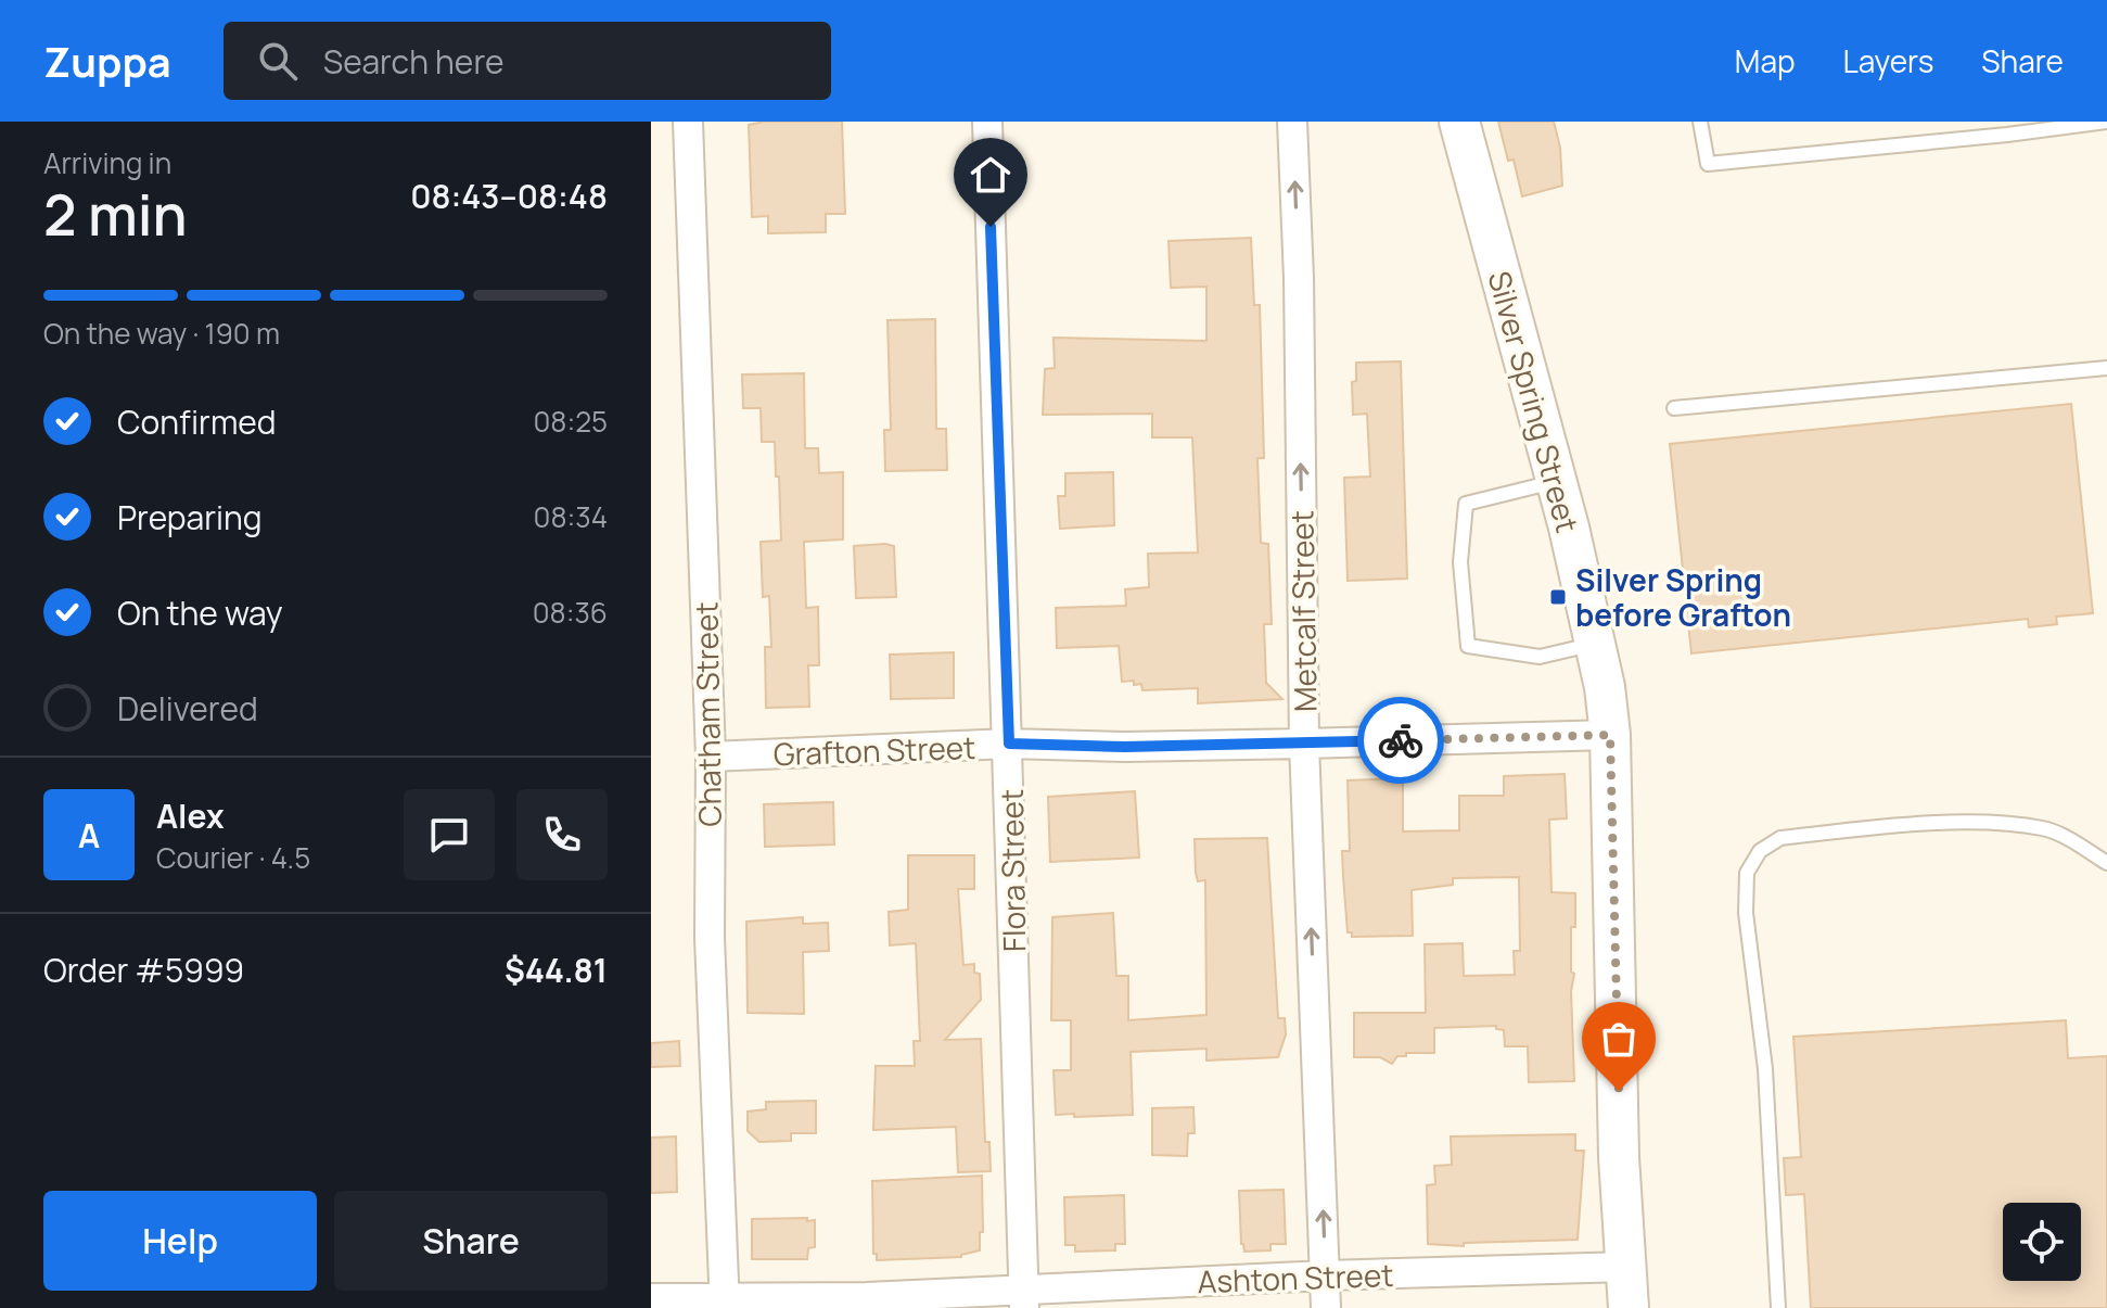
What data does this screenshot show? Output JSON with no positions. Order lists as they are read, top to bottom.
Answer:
{
  "streets": {
    "main road": ["Silver Spring Street"],
    "street": [
      "Metcalf Street",
      "Chatham Street",
      "Grafton Street",
      "Flora Street",
      "Ashton Street"
    ]
  },
  "crossings": [
    ["Silver Spring Street", "Grafton Street"],
    ["Silver Spring Street", "Ashton Street"],
    ["Metcalf Street", "Grafton Street"],
    ["Metcalf Street", "Ashton Street"],
    ["Chatham Street", "Grafton Street"],
    ["Chatham Street", "Ashton Street"],
    ["Grafton Street", "Flora Street"],
    ["Flora Street", "Ashton Street"]
  ],
  "one_way": ["Metcalf Street"],
  "places": {
    "transit": ["Silver Spring before Grafton"]
  },
  "page": {
    "header": "Zuppa",
    "search": "Search here",
    "nav": ["Map", "Layers", "Share"],
    "heading": ["2 min", "Arriving in", "08:43–08:48"],
    "panel": [
      "Alex",
      "Courier · 4.5",
      "Order #5999",
      "$44.81"
    ],
    "bar": "On the way · 190 m",
    "list": [
      ["Confirmed", "08:25"],
      ["Preparing", "08:34"],
      ["On the way", "08:36"],
      "Delivered"
    ],
    "round": "A",
    "buttons": ["Help", "Share"]
  }
}
